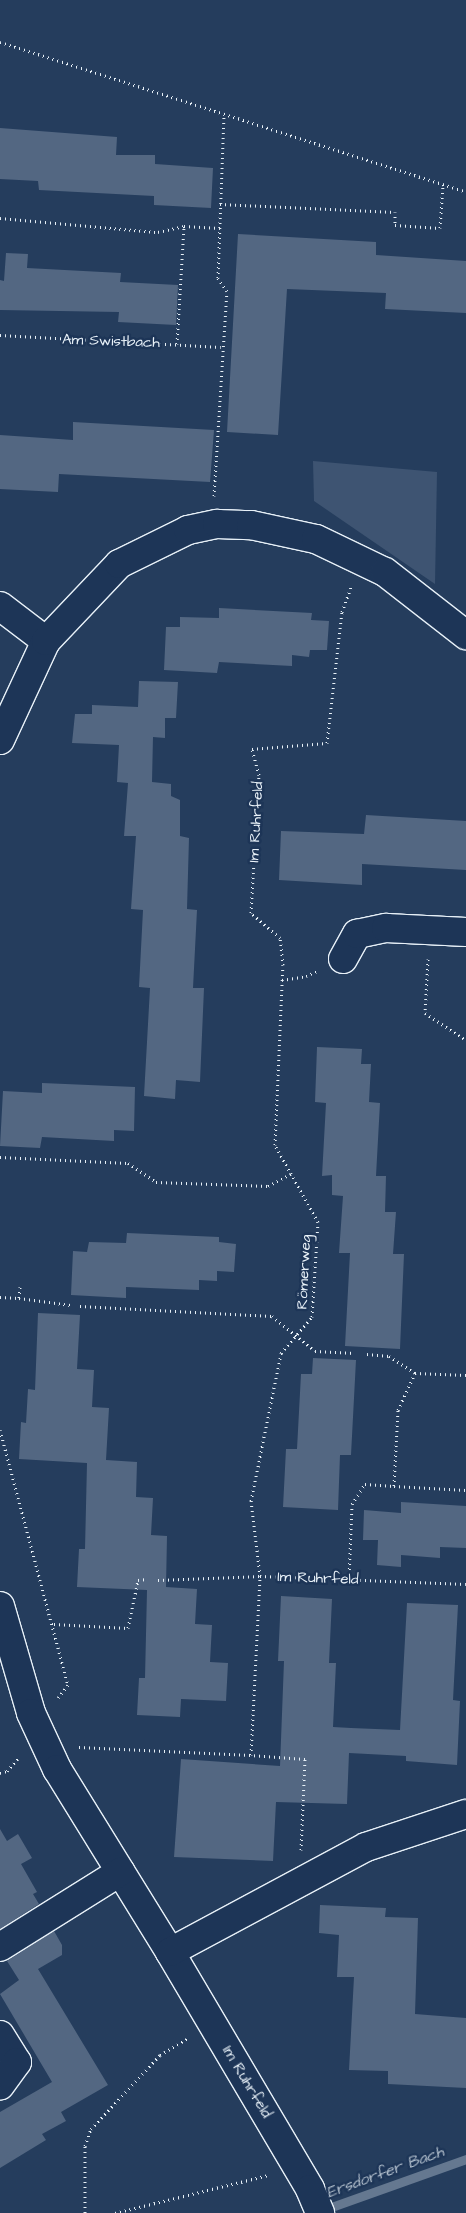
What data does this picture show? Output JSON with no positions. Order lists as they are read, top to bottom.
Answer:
{
  "streets": {
    "street": ["Im Ruhrfeld"],
    "path": ["Am Swistbach", "Römerweg"]
  },
  "crossings": [
    ["Im Ruhrfeld", "Römerweg"]
  ],
  "water": ["Ersdorfer Bach"]
}
